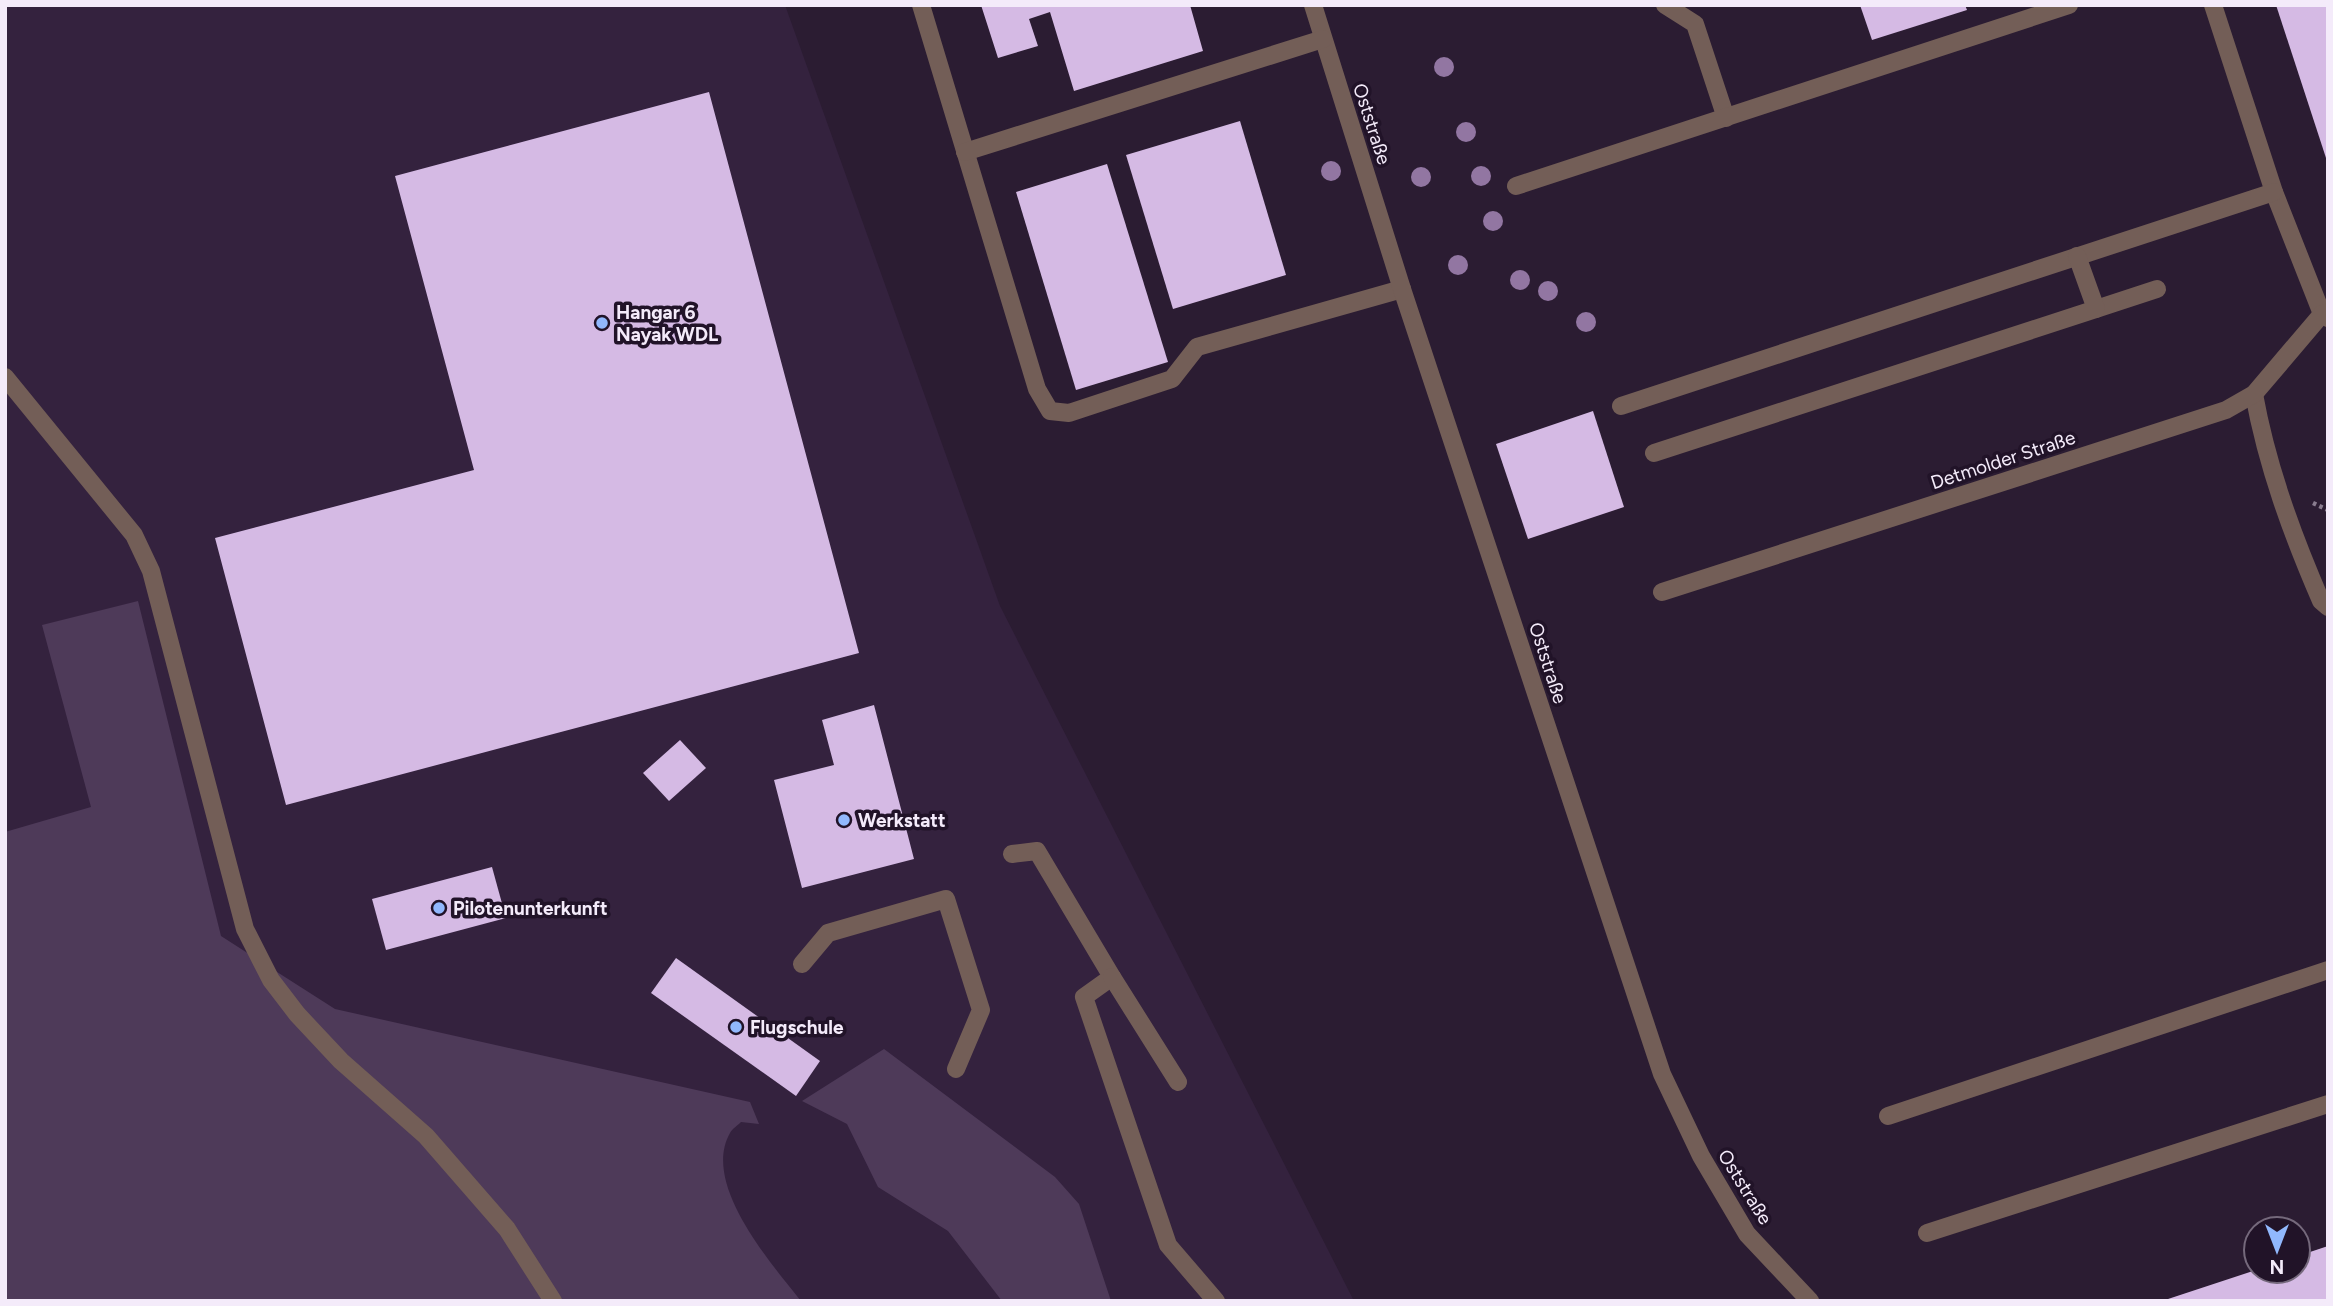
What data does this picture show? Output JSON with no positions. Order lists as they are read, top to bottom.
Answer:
{
  "streets": {
    "lane": ["Oststraße", "Detmolder Straße"]
  },
  "places": [
    "Hangar 6 Nayak WDL",
    "Werkstatt",
    "Pilotenunterkunft",
    "Flugschule"
  ],
  "north": "bottom"
}
